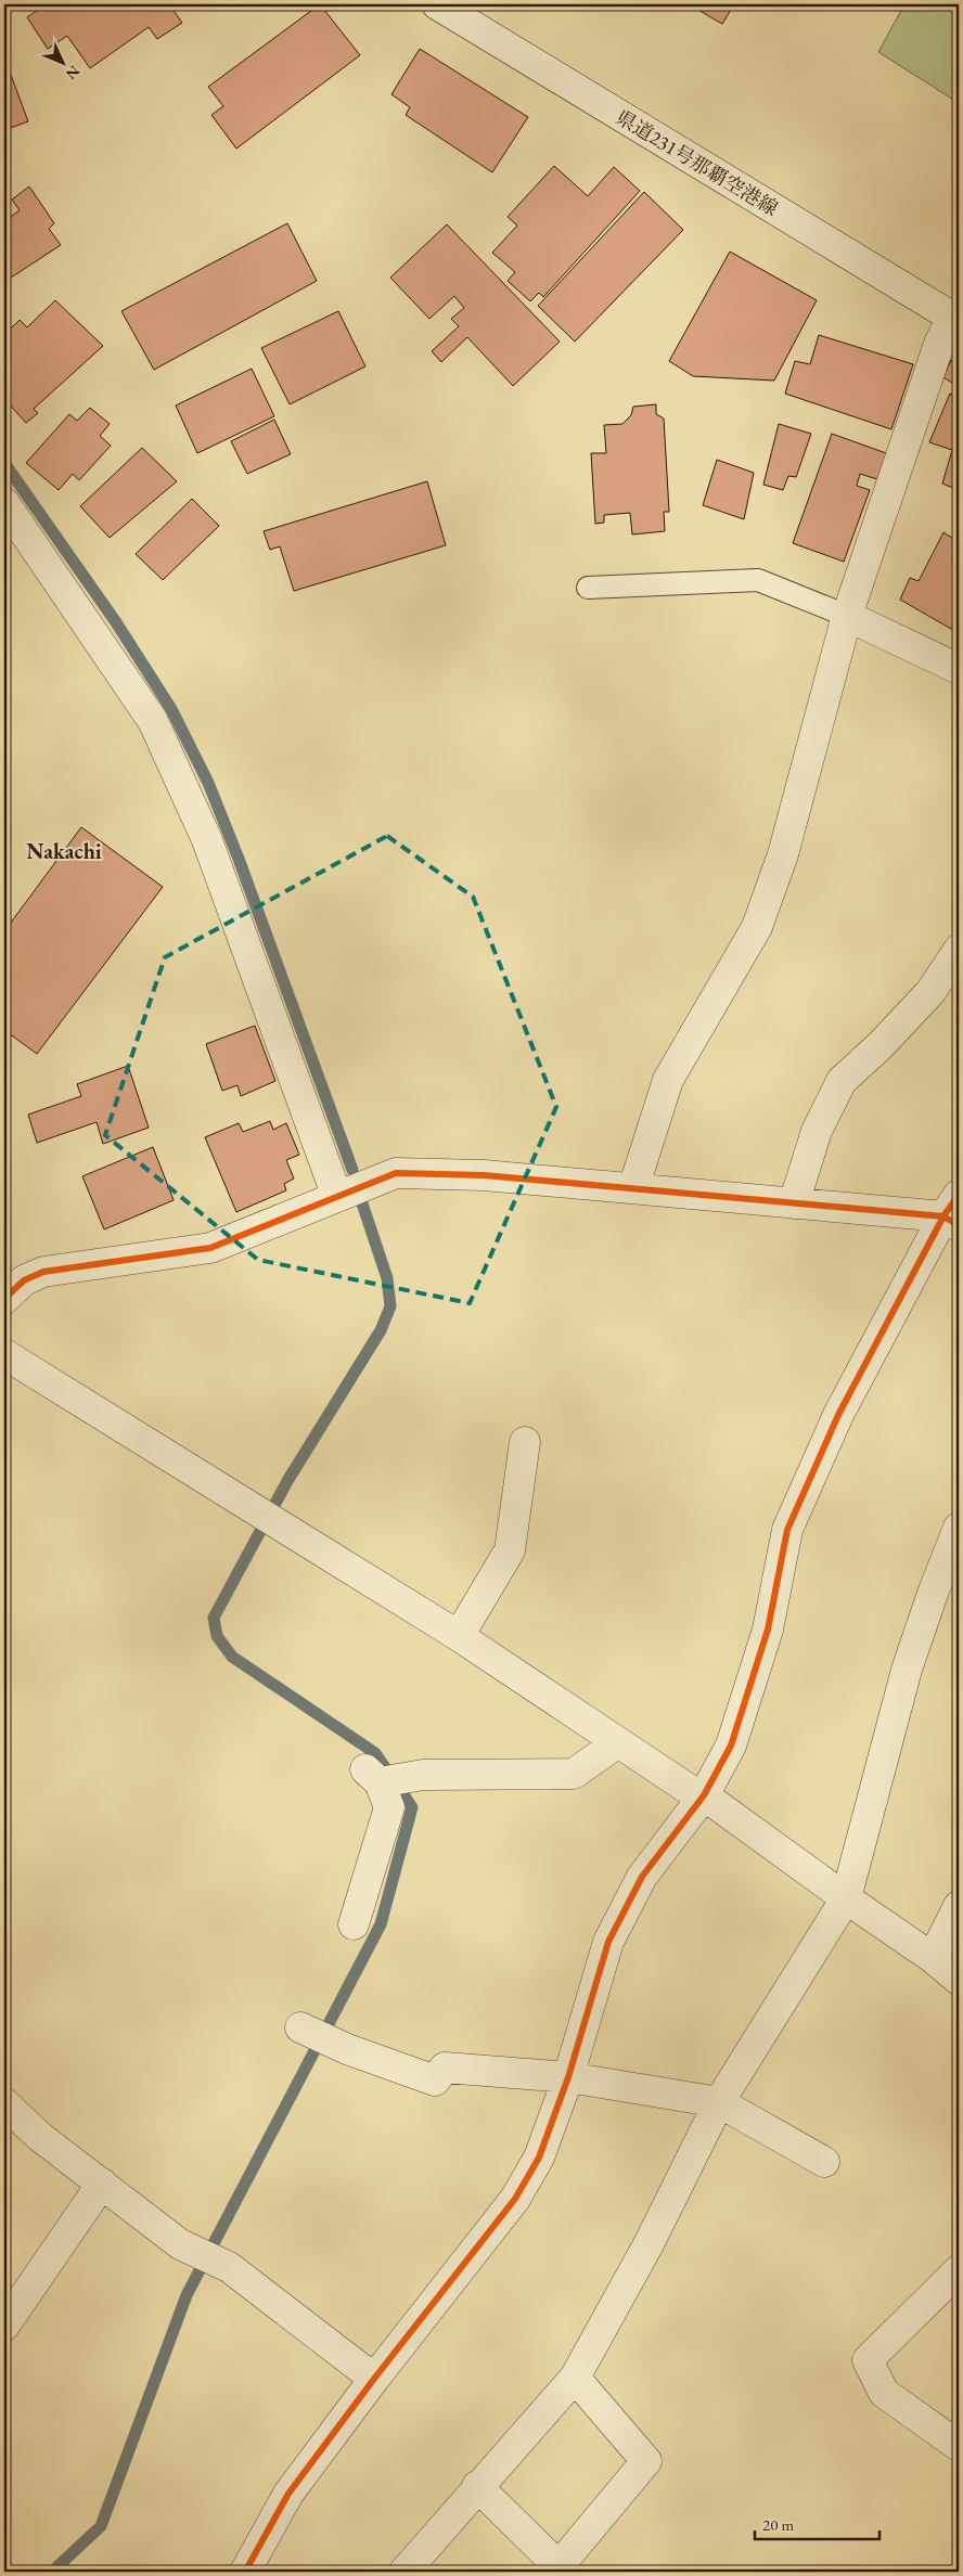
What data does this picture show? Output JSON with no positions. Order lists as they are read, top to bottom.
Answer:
{
  "streets": {
    "street": ["県道231号那覇空港線"]
  },
  "districts": ["Nakachi"],
  "scale_bar": "20 m",
  "north": "bottom right"
}
